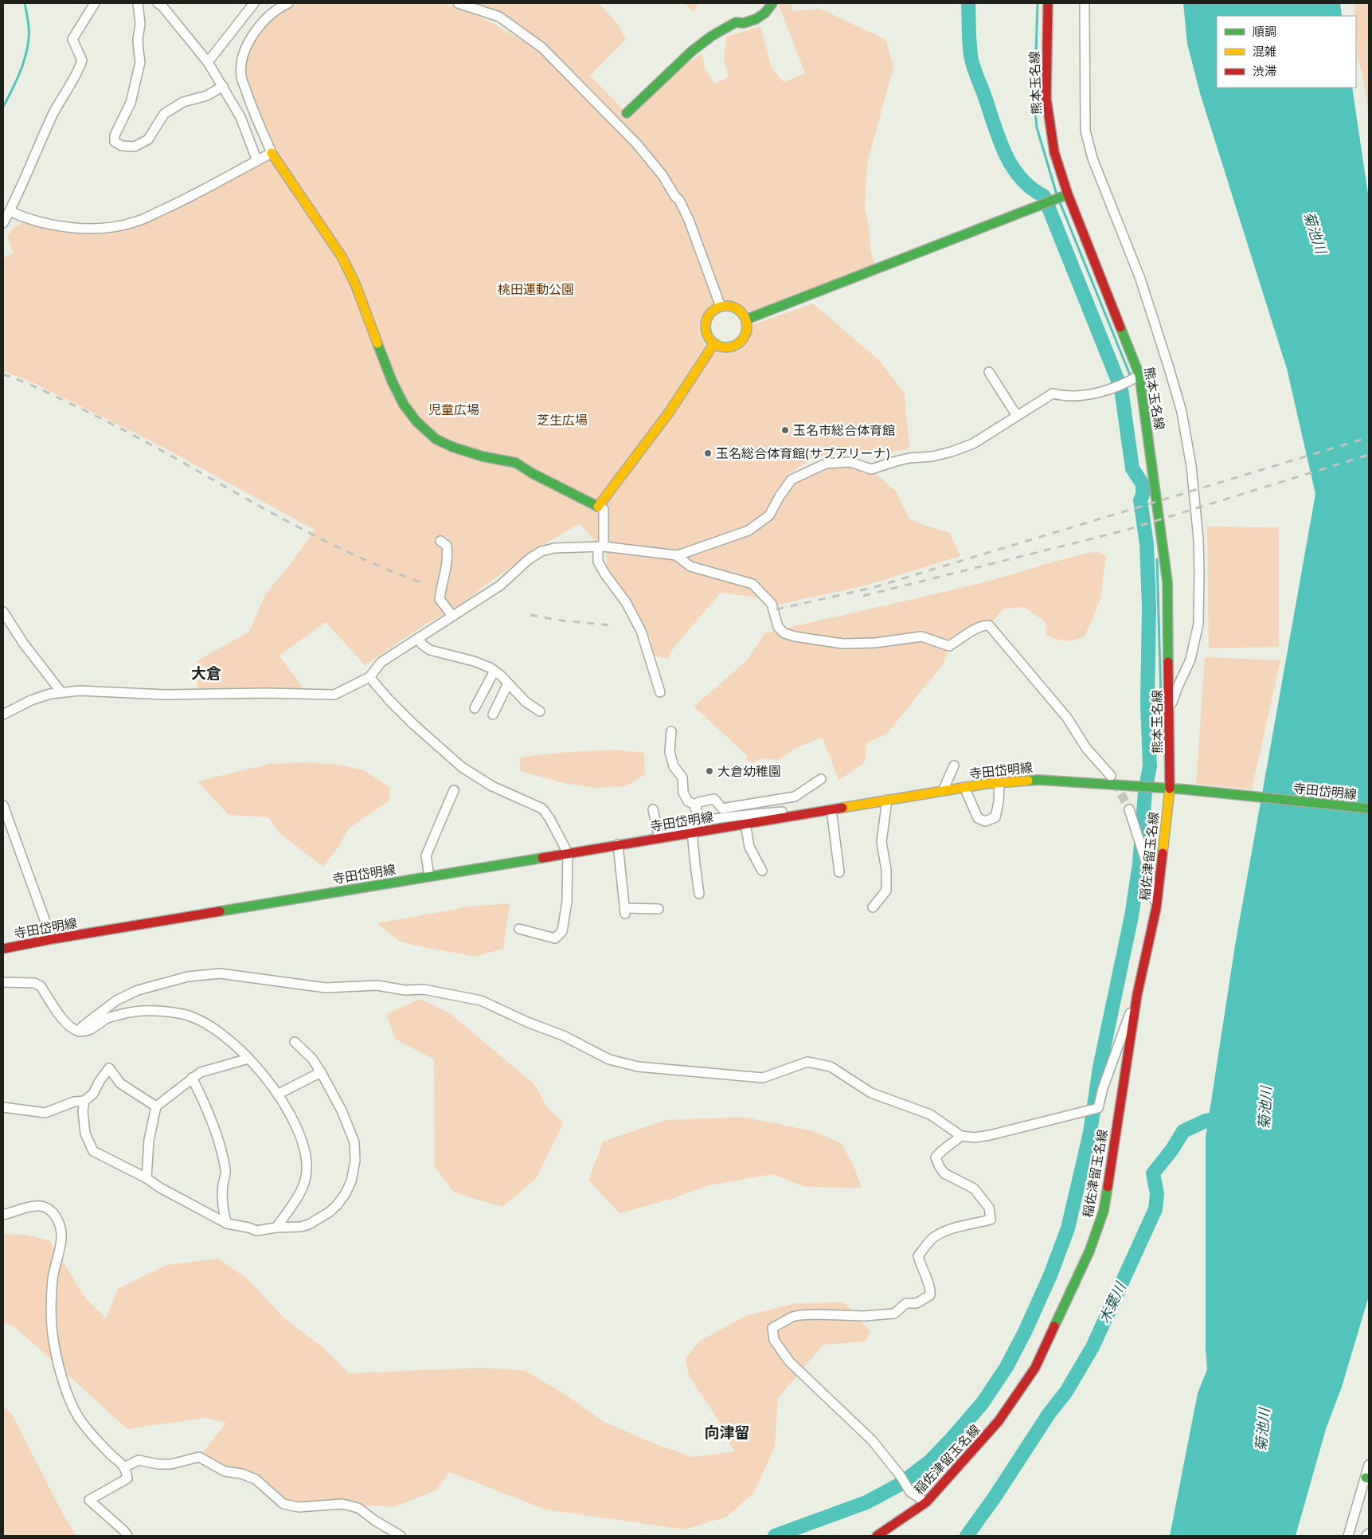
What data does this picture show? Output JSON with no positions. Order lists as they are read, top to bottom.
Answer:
{
  "streets": {
    "main road": ["熊本玉名線", "寺田岱明線", "稲佐津留玉名線"]
  },
  "crossings": [
    ["熊本玉名線", "寺田岱明線"],
    ["熊本玉名線", "稲佐津留玉名線"],
    ["寺田岱明線", "稲佐津留玉名線"]
  ],
  "districts": ["大倉", "向津留"],
  "water": ["菊池川", "木葉川"],
  "parks": ["桃田運動公園", "児童広場", "芝生広場"],
  "places": ["玉名市総合体育館", "玉名総合体育館(サブアリーナ)", "大倉幼稚園"],
  "legend": ["順調", "混雑", "渋滞"]
}
